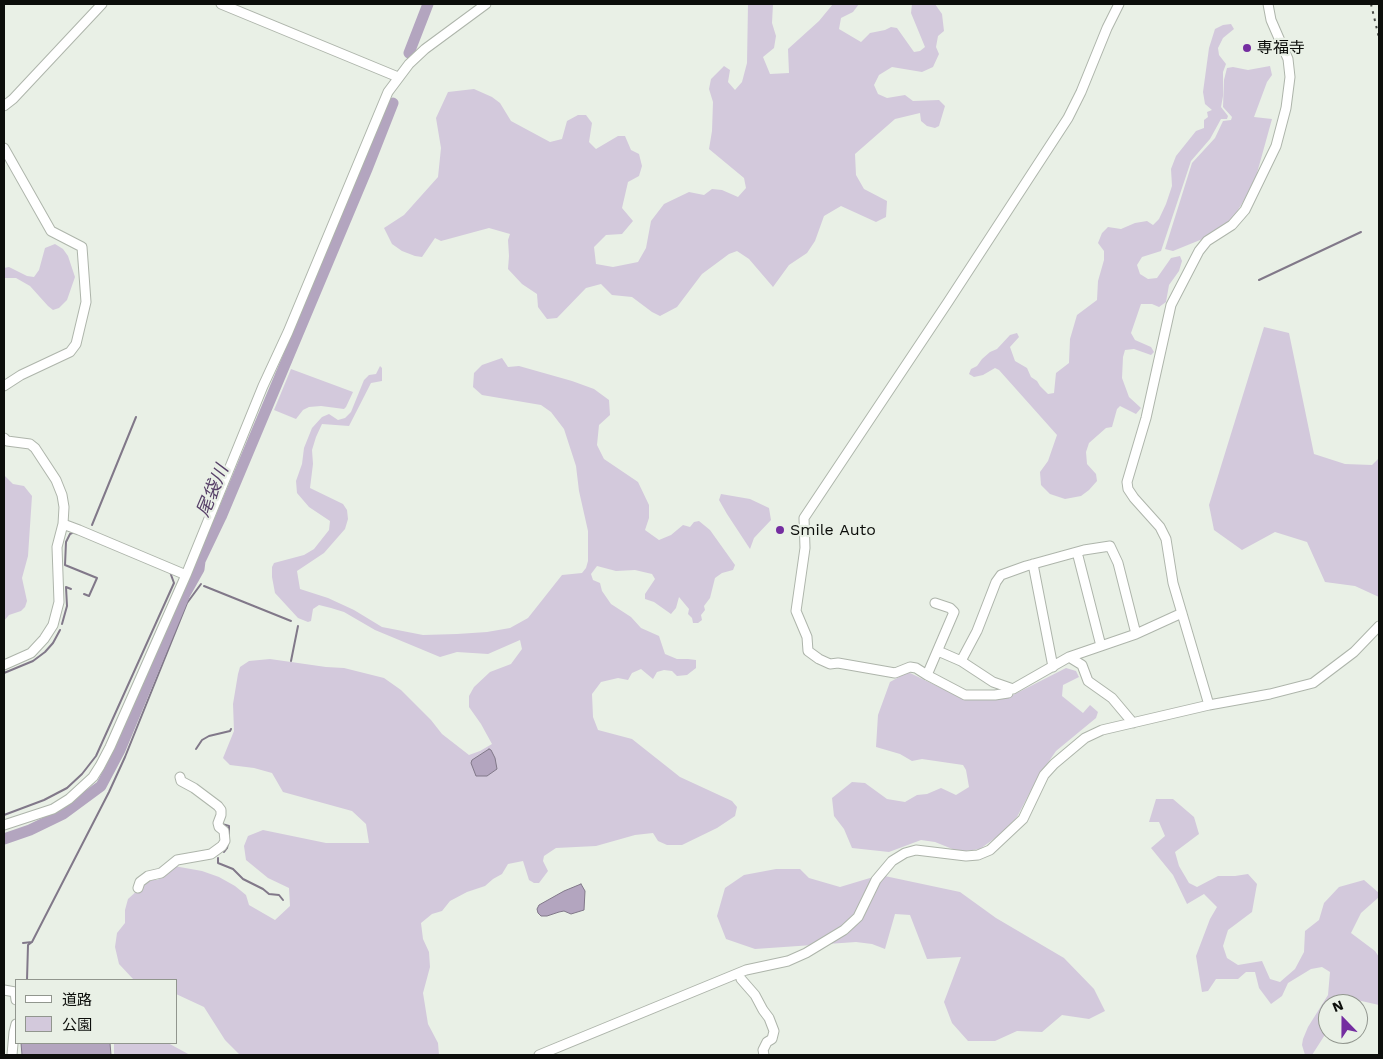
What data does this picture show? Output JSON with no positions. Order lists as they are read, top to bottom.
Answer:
{
  "water": ["尾袋川"],
  "places": ["専福寺", "Smile Auto"],
  "legend": ["道路", "公園"],
  "north": "top"
}
